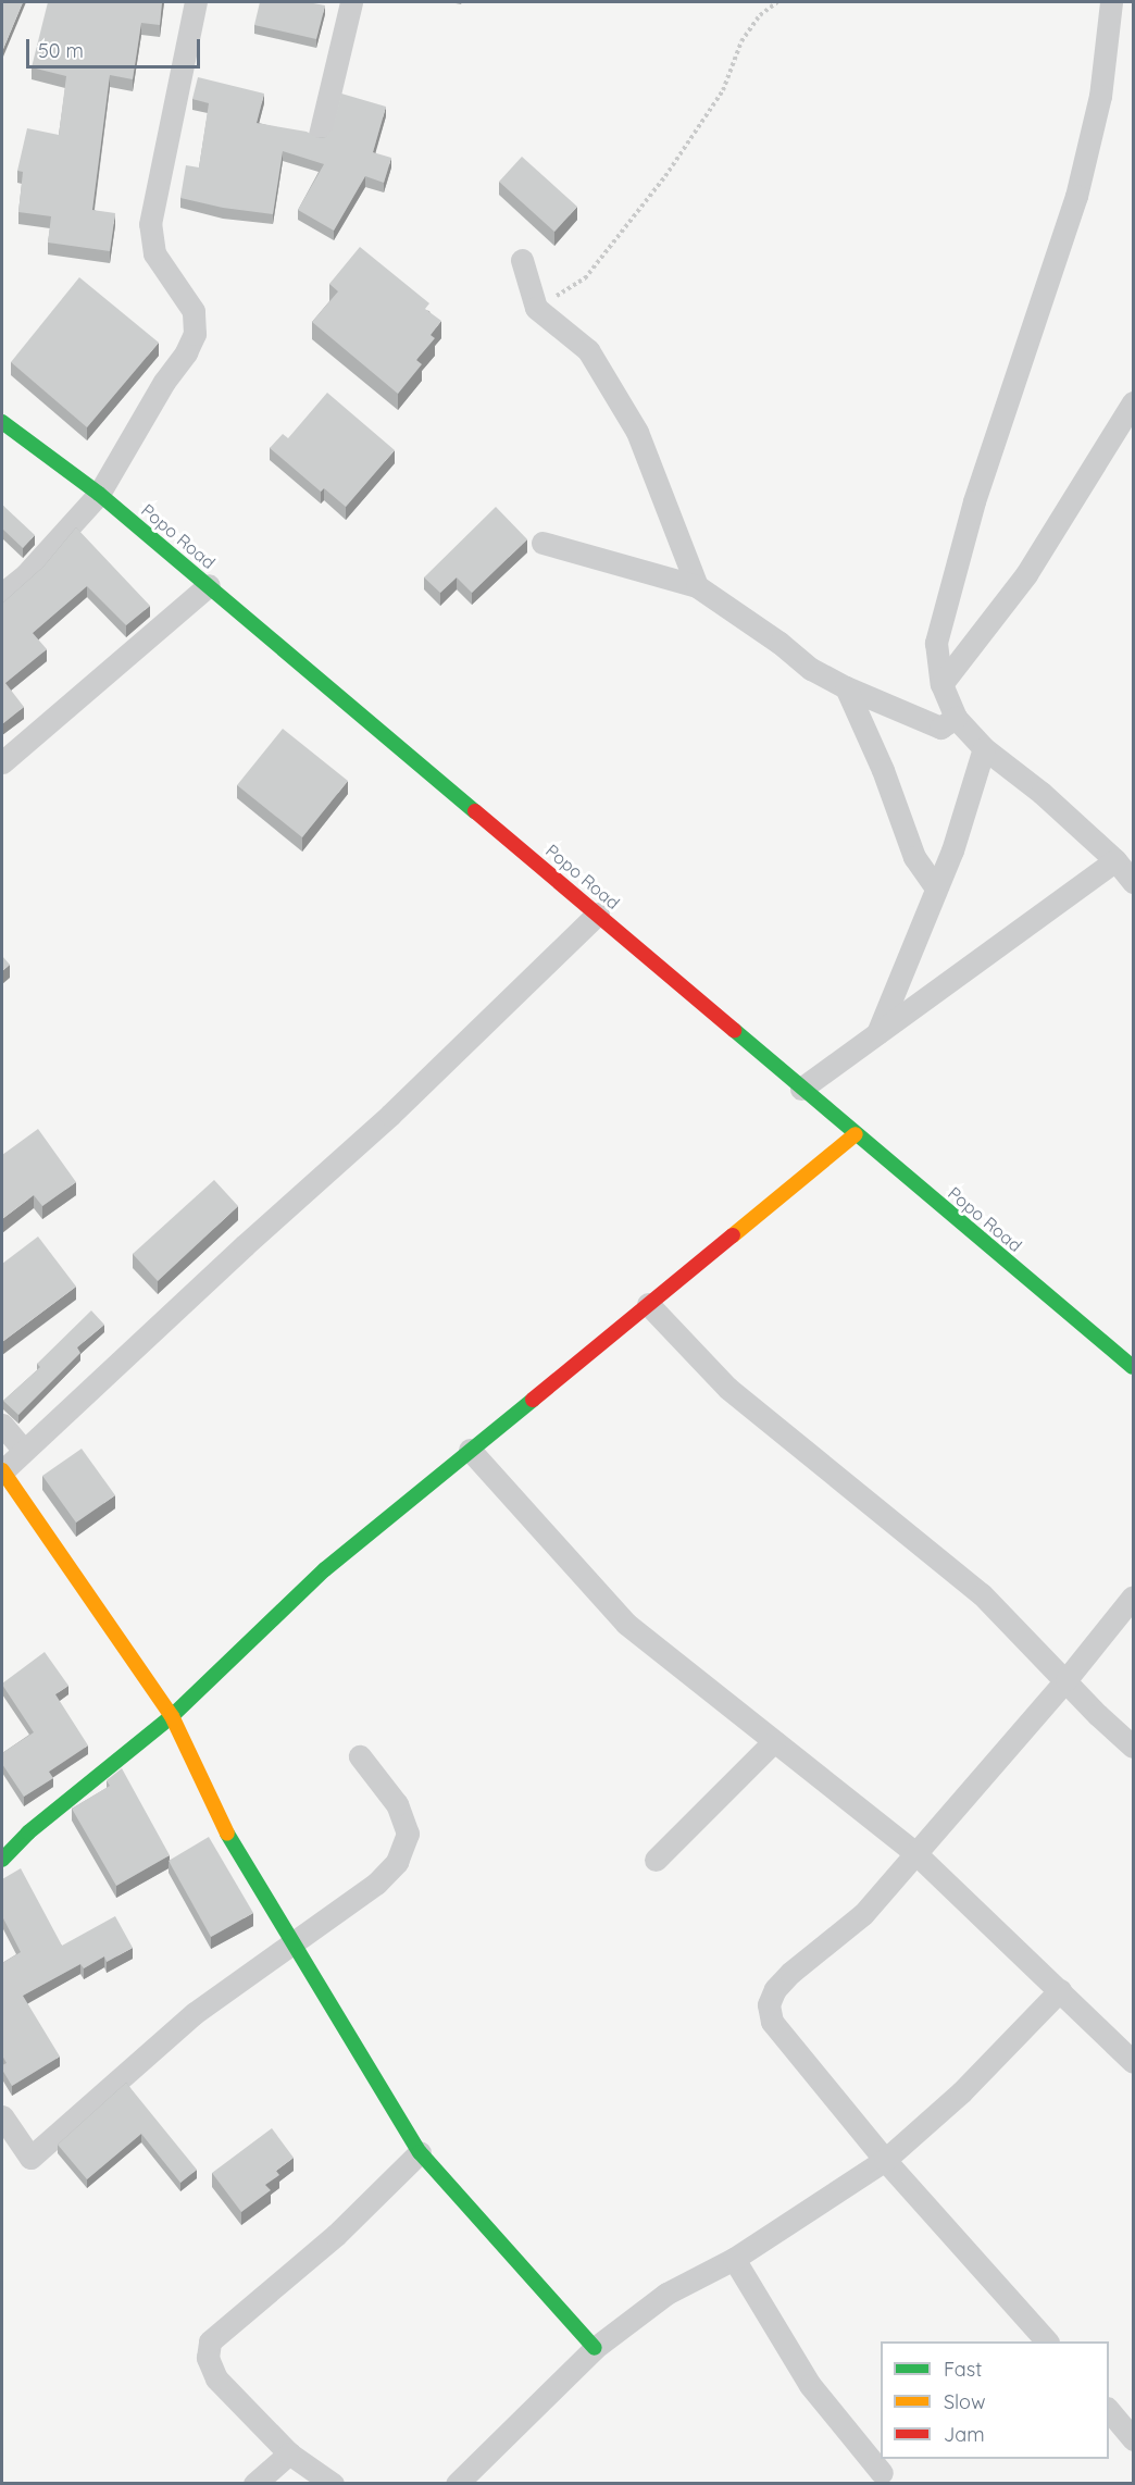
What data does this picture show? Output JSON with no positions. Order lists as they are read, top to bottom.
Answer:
{
  "streets": {
    "street": ["Popo Road"]
  },
  "legend": ["Fast", "Slow", "Jam"],
  "scale_bar": "50 m"
}
